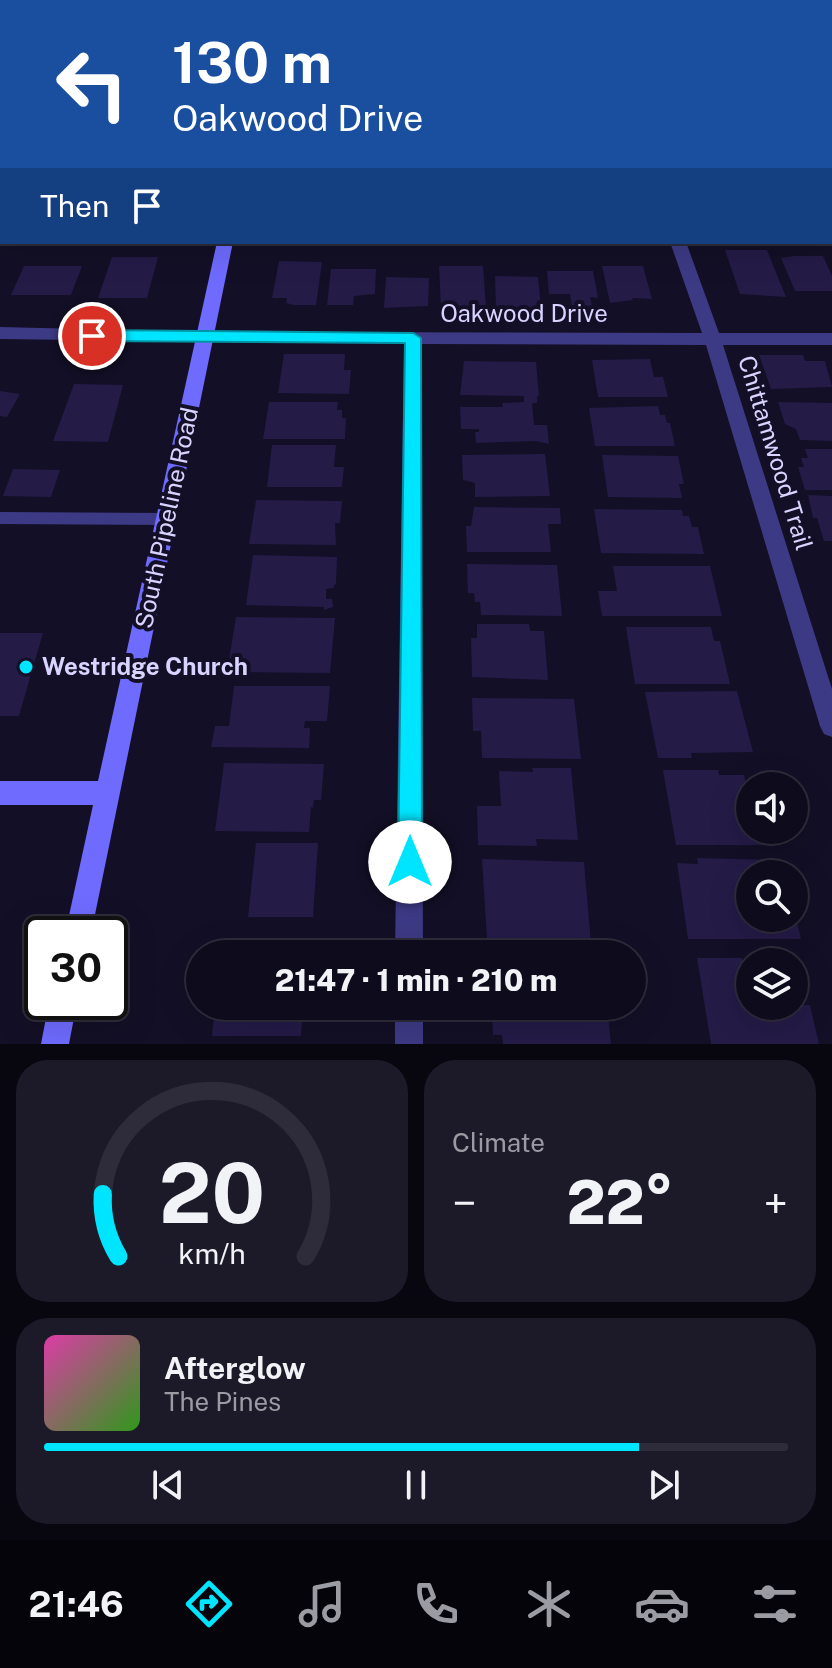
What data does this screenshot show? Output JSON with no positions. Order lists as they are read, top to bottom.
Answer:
{
  "streets": {
    "street": ["Oakwood Drive", "Chittamwood Trail", "South Pipeline Road"]
  },
  "crossings": [
    ["Oakwood Drive", "Chittamwood Trail"],
    ["Oakwood Drive", "South Pipeline Road"]
  ],
  "places": ["Westridge Church"],
  "page": {
    "turn": ["130 m", "Oakwood Drive"],
    "then": "Then",
    "limit": "30",
    "trip": "21:47 · 1 min · 210 m",
    "tile": "Climate",
    "heat": ["−", "22°", "+"],
    "song": ["Afterglow", "The Pines"],
    "tabs": "21:46",
    "gauge": ["20", "km/h"]
  }
}
